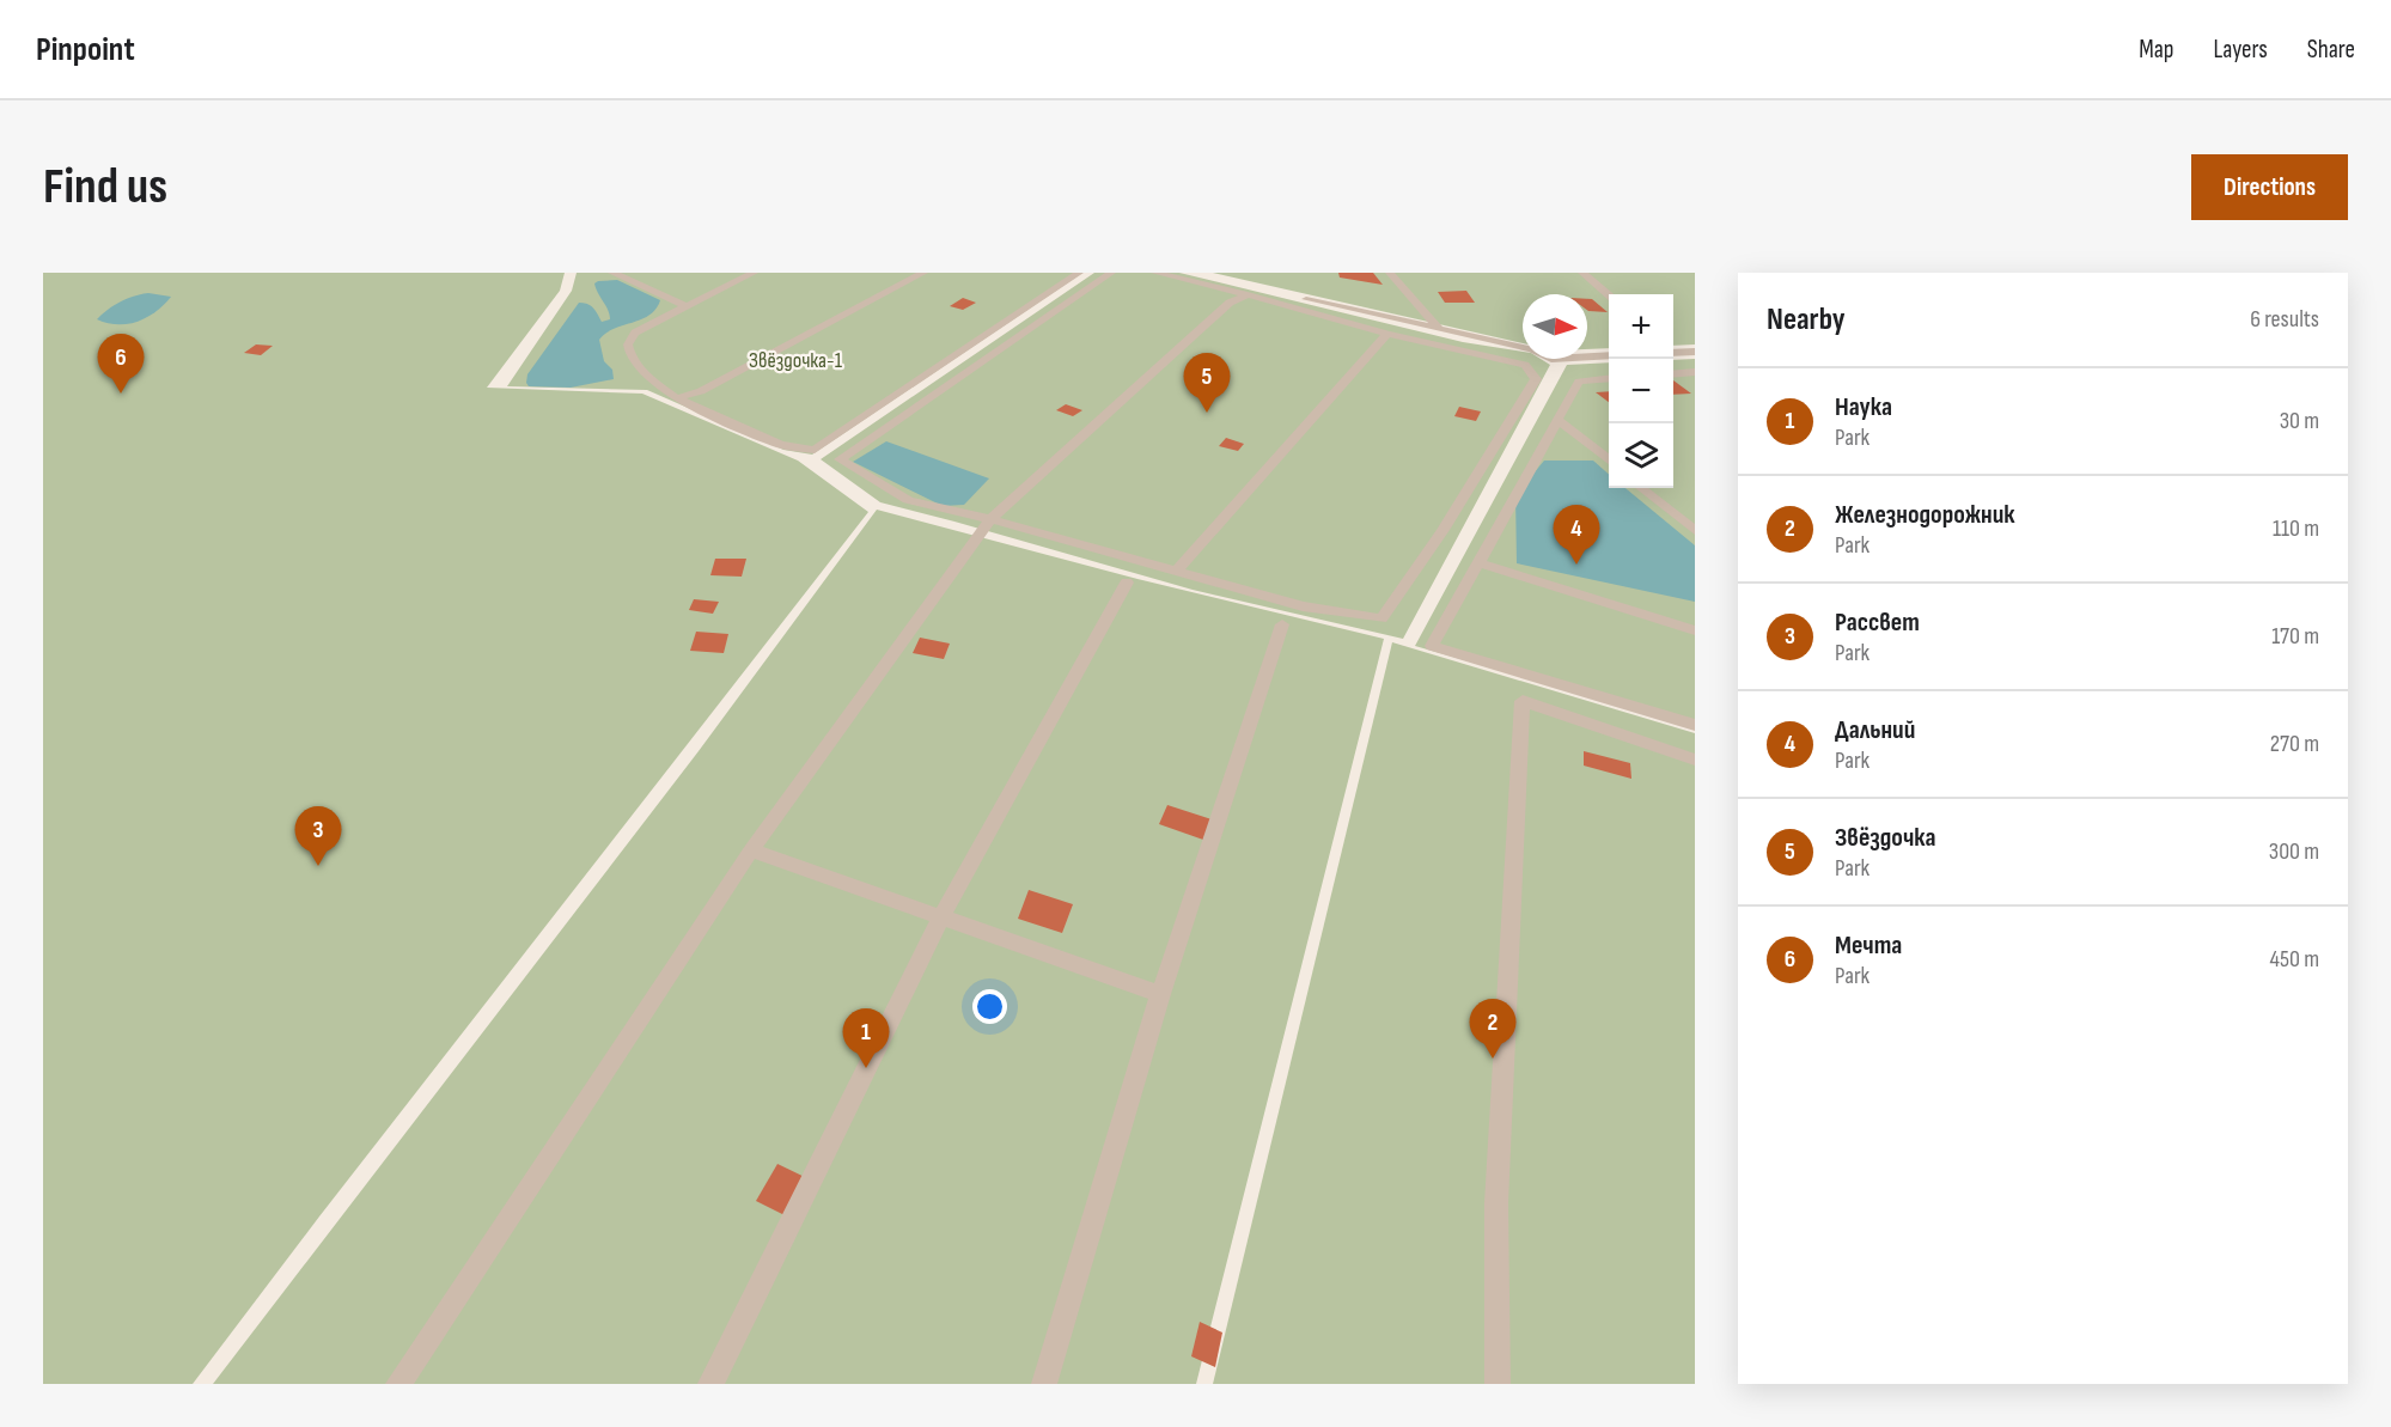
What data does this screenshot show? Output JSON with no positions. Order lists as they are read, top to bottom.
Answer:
{
  "parks": ["Звёздочка-1"],
  "north": "right",
  "page": {
    "header": "Pinpoint",
    "nav": ["Map", "Layers", "Share"],
    "buttons": "Directions",
    "title": "Find us",
    "heading": ["Nearby", "6 results"],
    "map_buttons": ["+", "−"],
    "pins": [
      "6",
      "5",
      "4",
      "3",
      "2",
      "1"
    ],
    "list": [
      {
        "mark": "1",
        "name": "Наука",
        "note": "Park",
        "value": "30 m"
      },
      {
        "mark": "2",
        "name": "Железнодорожник",
        "note": "Park",
        "value": "110 m"
      },
      {
        "mark": "3",
        "name": "Рассвет",
        "note": "Park",
        "value": "170 m"
      },
      {
        "mark": "4",
        "name": "Дальний",
        "note": "Park",
        "value": "270 m"
      },
      {
        "mark": "5",
        "name": "Звёздочка",
        "note": "Park",
        "value": "300 m"
      },
      {
        "mark": "6",
        "name": "Мечта",
        "note": "Park",
        "value": "450 m"
      }
    ]
  }
}
